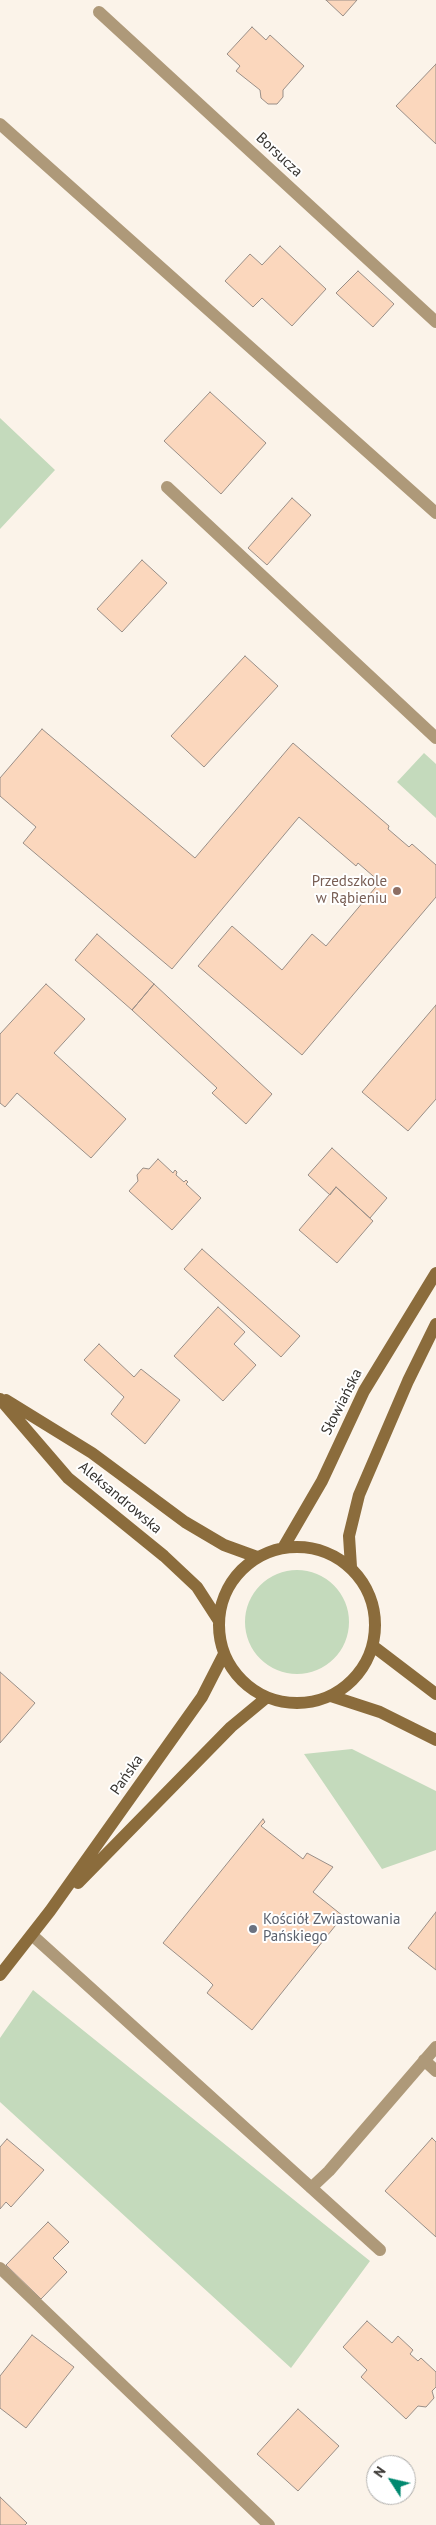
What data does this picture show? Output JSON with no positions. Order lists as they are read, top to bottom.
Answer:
{
  "streets": {
    "main road": ["Słowiańska", "Aleksandrowska", "Pańska"],
    "street": ["Borsucza"]
  },
  "crossings": [
    ["Słowiańska", "Aleksandrowska"],
    ["Słowiańska", "Pańska"],
    ["Aleksandrowska", "Pańska"]
  ],
  "places": ["Przedszkole w Rąbieniu", "Kościół Zwiastowania Pańskiego"],
  "north": "top left"
}
